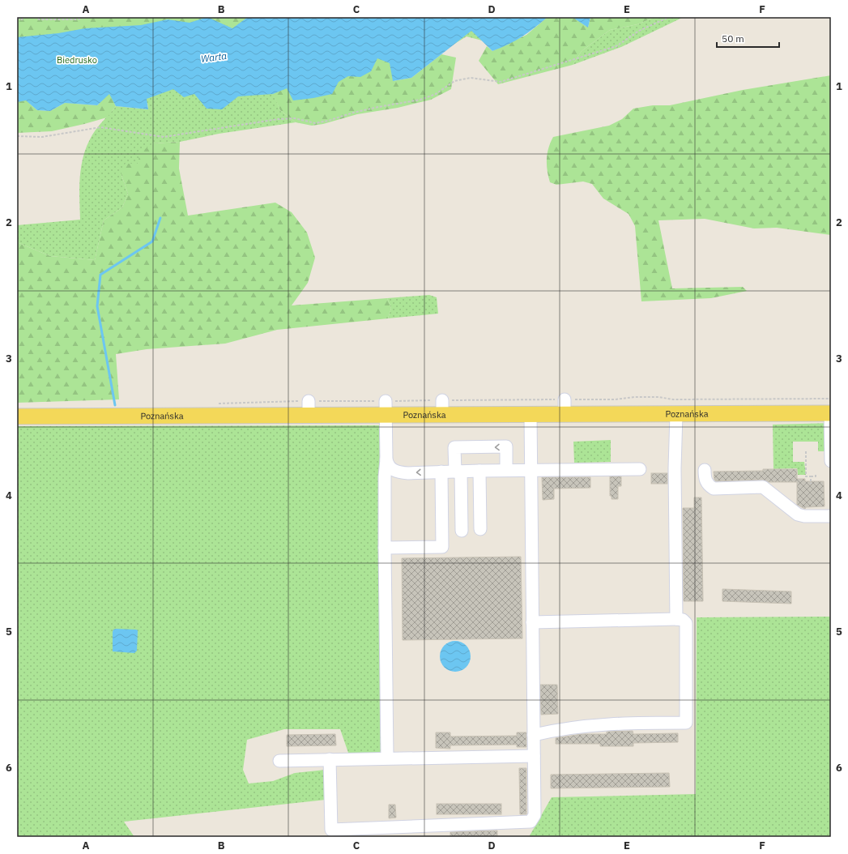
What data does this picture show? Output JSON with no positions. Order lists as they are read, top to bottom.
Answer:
{
  "streets": {
    "main road": ["Poznańska"]
  },
  "water": ["Warta"],
  "parks": ["Biedrusko"],
  "scale_bar": "50 m",
  "grid": {
    "columns": [
      "A",
      "B",
      "C",
      "D",
      "E",
      "F"
    ],
    "rows": [
      "1",
      "2",
      "3",
      "4",
      "5",
      "6"
    ]
  }
}
